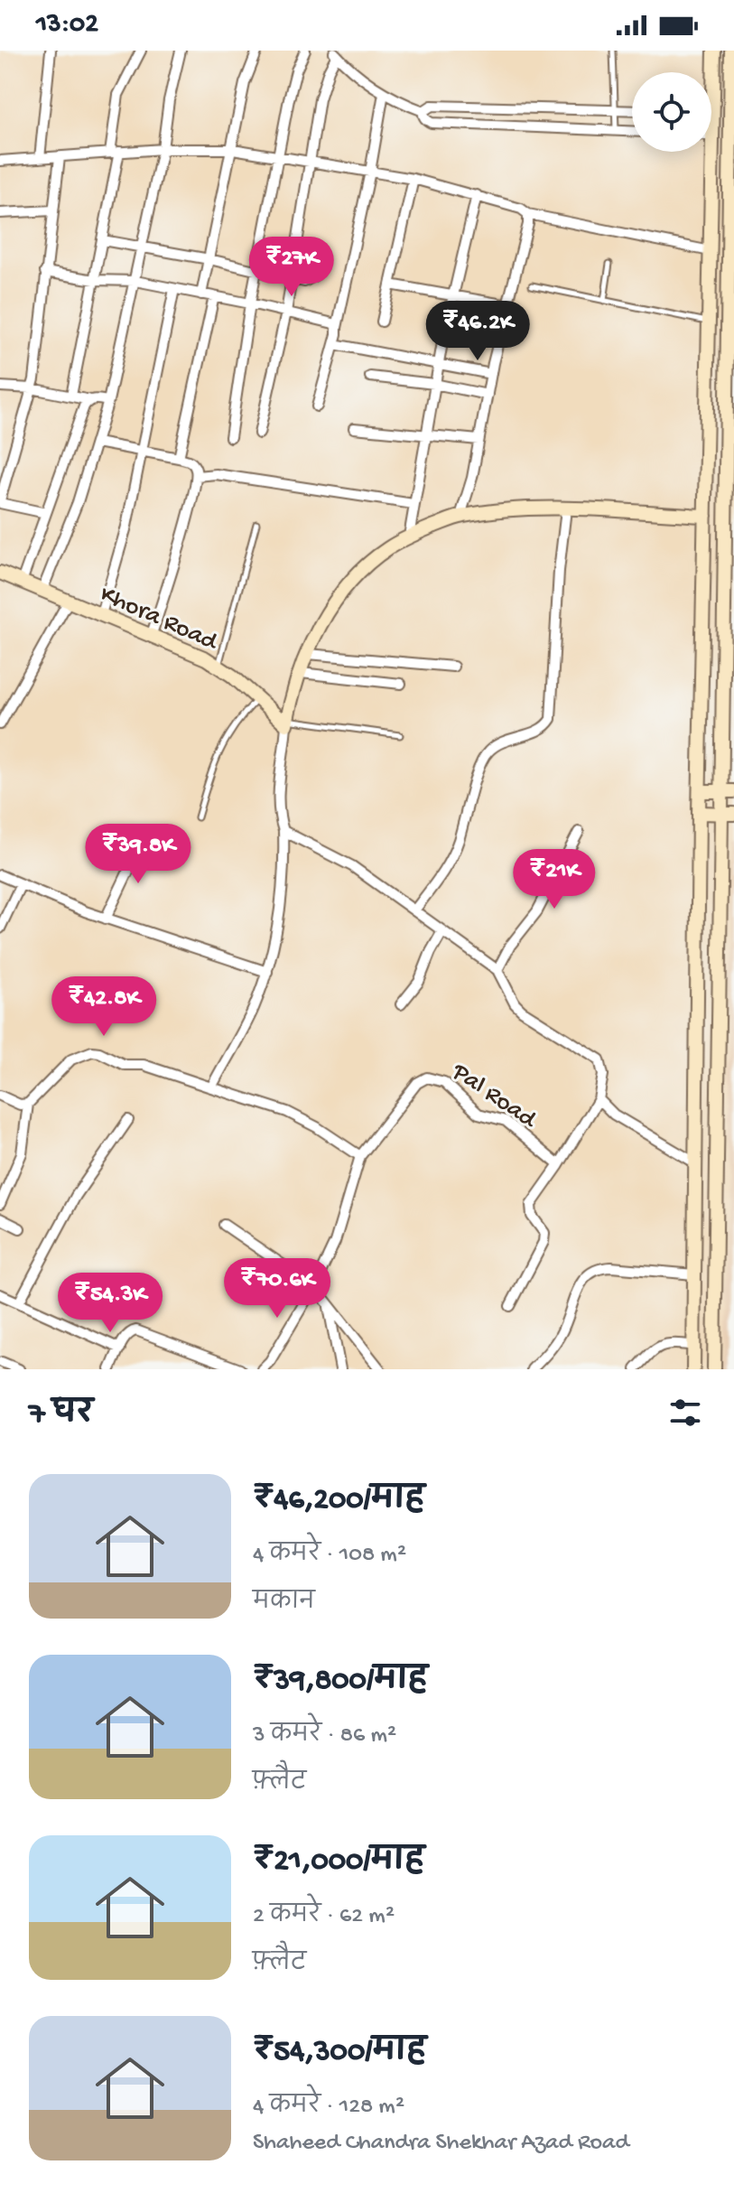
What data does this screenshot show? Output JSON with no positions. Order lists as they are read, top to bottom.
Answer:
{
  "streets": {
    "street": ["Khora Road", "Pal Road"]
  },
  "page": {
    "status": "13:02",
    "price": [
      "₹27K",
      "₹46.2K",
      "₹39.8K",
      "₹21K",
      "₹42.8K",
      "₹70.6K",
      "₹54.3K"
    ],
    "heading": "7 घर",
    "list": [
      {
        "name": "₹46,200/माह",
        "note": "4 कमरे · 108 m² · मकान"
      },
      {
        "name": "₹39,800/माह",
        "note": "3 कमरे · 86 m² · फ़्लैट"
      },
      {
        "name": "₹21,000/माह",
        "note": "2 कमरे · 62 m² · फ़्लैट"
      },
      {
        "name": "₹54,300/माह",
        "note": "4 कमरे · 128 m² · Shaheed Chandra Shekhar Azad Road"
      }
    ]
  }
}
